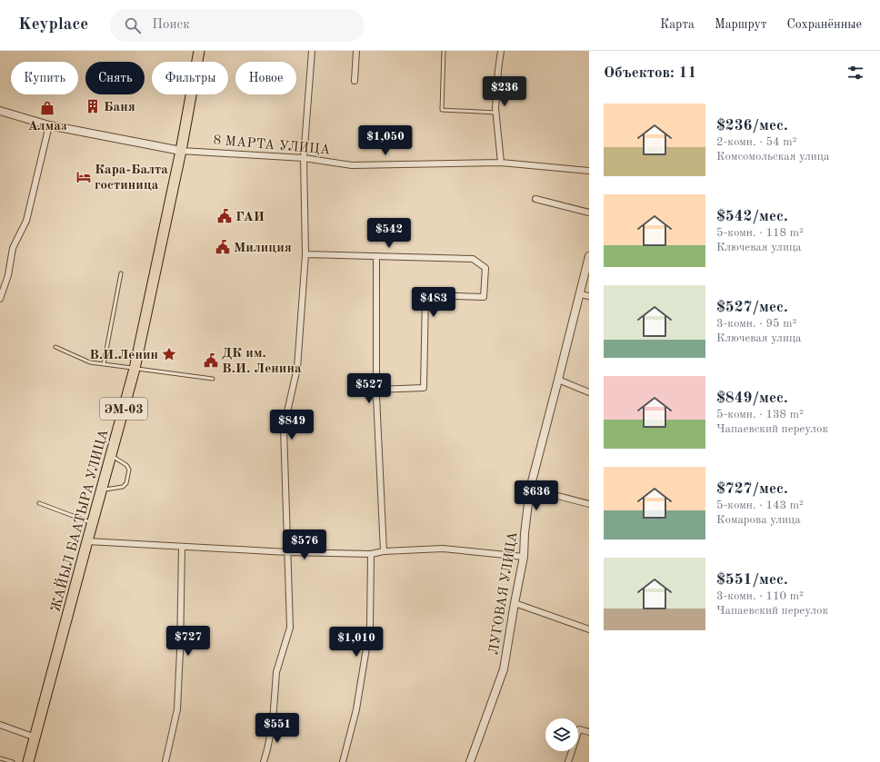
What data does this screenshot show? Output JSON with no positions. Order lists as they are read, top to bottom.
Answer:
{
  "streets": {
    "highway": ["ЭМ-03", "ЖАЙЫЛ БААТЫРА УЛИЦА"],
    "street": ["8 МАРТА УЛИЦА", "ЛУГОВАЯ УЛИЦА"]
  },
  "crossings": [
    ["8 МАРТА УЛИЦА", "ЖАЙЫЛ БААТЫРА УЛИЦА"]
  ],
  "places": {
    "building": ["Баня"],
    "shop": ["Алмаз"],
    "hotel": ["Кара-Балта гостиница"],
    "public building": ["ГАИ", "Милиция", "ДК им. В.И. Ленина"],
    "place": ["В.И.Ленин"]
  },
  "page": {
    "header": "Keyplace",
    "search": "Поиск",
    "nav": ["Карта", "Маршрут", "Сохранённые"],
    "heading": "Объектов: 11",
    "chip": [
      "Купить",
      "Снять",
      "Фильтры",
      "Новое"
    ],
    "price": [
      "$236",
      "$1,050",
      "$542",
      "$483",
      "$527",
      "$849",
      "$636",
      "$576",
      "$727",
      "$1,010",
      "$551"
    ],
    "list": [
      {
        "name": "$236/мес.",
        "note": "2-комн. · 54 m² · Комсомольская улица"
      },
      {
        "name": "$542/мес.",
        "note": "5-комн. · 118 m² · Ключевая улица"
      },
      {
        "name": "$527/мес.",
        "note": "3-комн. · 95 m² · Ключевая улица"
      },
      {
        "name": "$849/мес.",
        "note": "5-комн. · 138 m² · Чапаевский переулок"
      },
      {
        "name": "$727/мес.",
        "note": "5-комн. · 143 m² · Комарова улица"
      },
      {
        "name": "$551/мес.",
        "note": "3-комн. · 110 m² · Чапаевский переулок"
      }
    ]
  }
}
